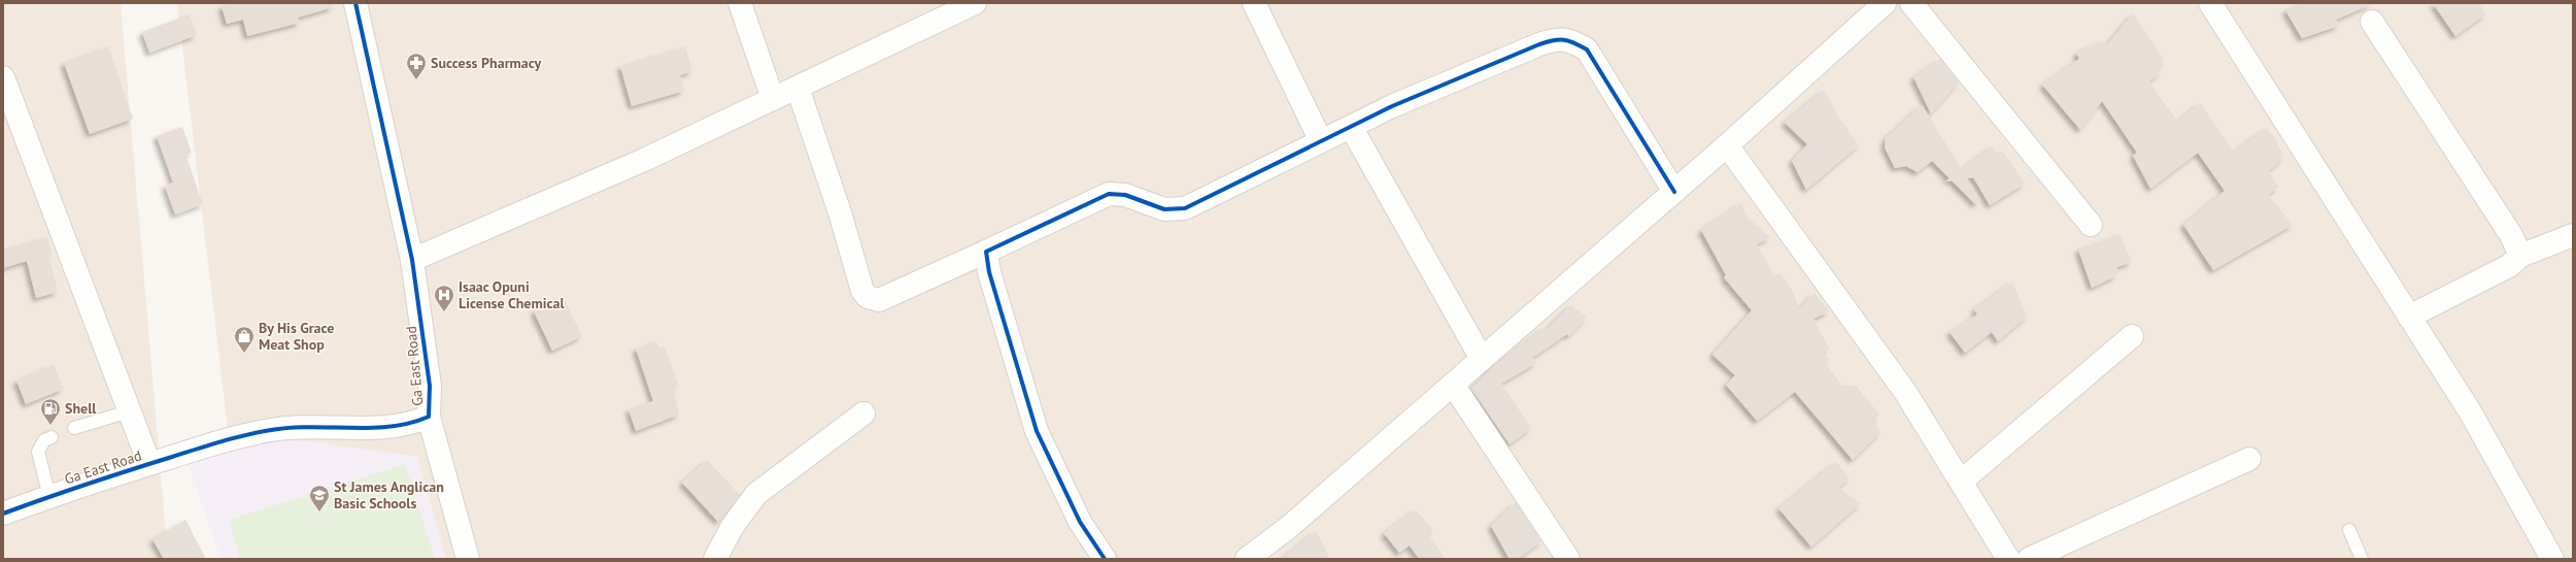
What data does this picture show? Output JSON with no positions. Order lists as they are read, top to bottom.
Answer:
{
  "streets": {
    "street": ["Ga East Road"]
  },
  "places": {
    "pharmacy": ["Success Pharmacy"],
    "hospital": ["Isaac Opuni License Chemical"],
    "shop": ["By His Grace Meat Shop"],
    "fuel station": ["Shell"],
    "school or university": ["St James Anglican Basic Schools"]
  }
}
